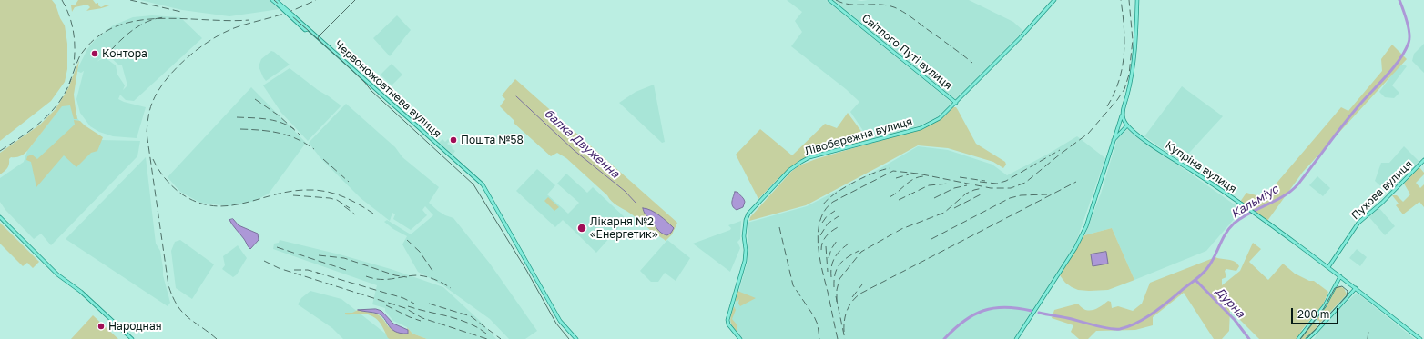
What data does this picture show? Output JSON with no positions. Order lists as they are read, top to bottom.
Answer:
{
  "streets": {
    "main road": [
      "Світлого Путі вулиця",
      "Червоножовтнева вулиця",
      "Лівобережна вулиця",
      "Купріна вулиця",
      "Пухова вулиця"
    ]
  },
  "crossings": [
    ["Світлого Путі вулиця", "Лівобережна вулиця"],
    ["Купріна вулиця", "Пухова вулиця"]
  ],
  "water": ["балка Двуженна", "Кальміус", "Дурна"],
  "places": [
    "Контора",
    "Пошта №58",
    "Лікарня №2 «Енергетик»",
    "Народная"
  ],
  "scale_bar": "200 m"
}
